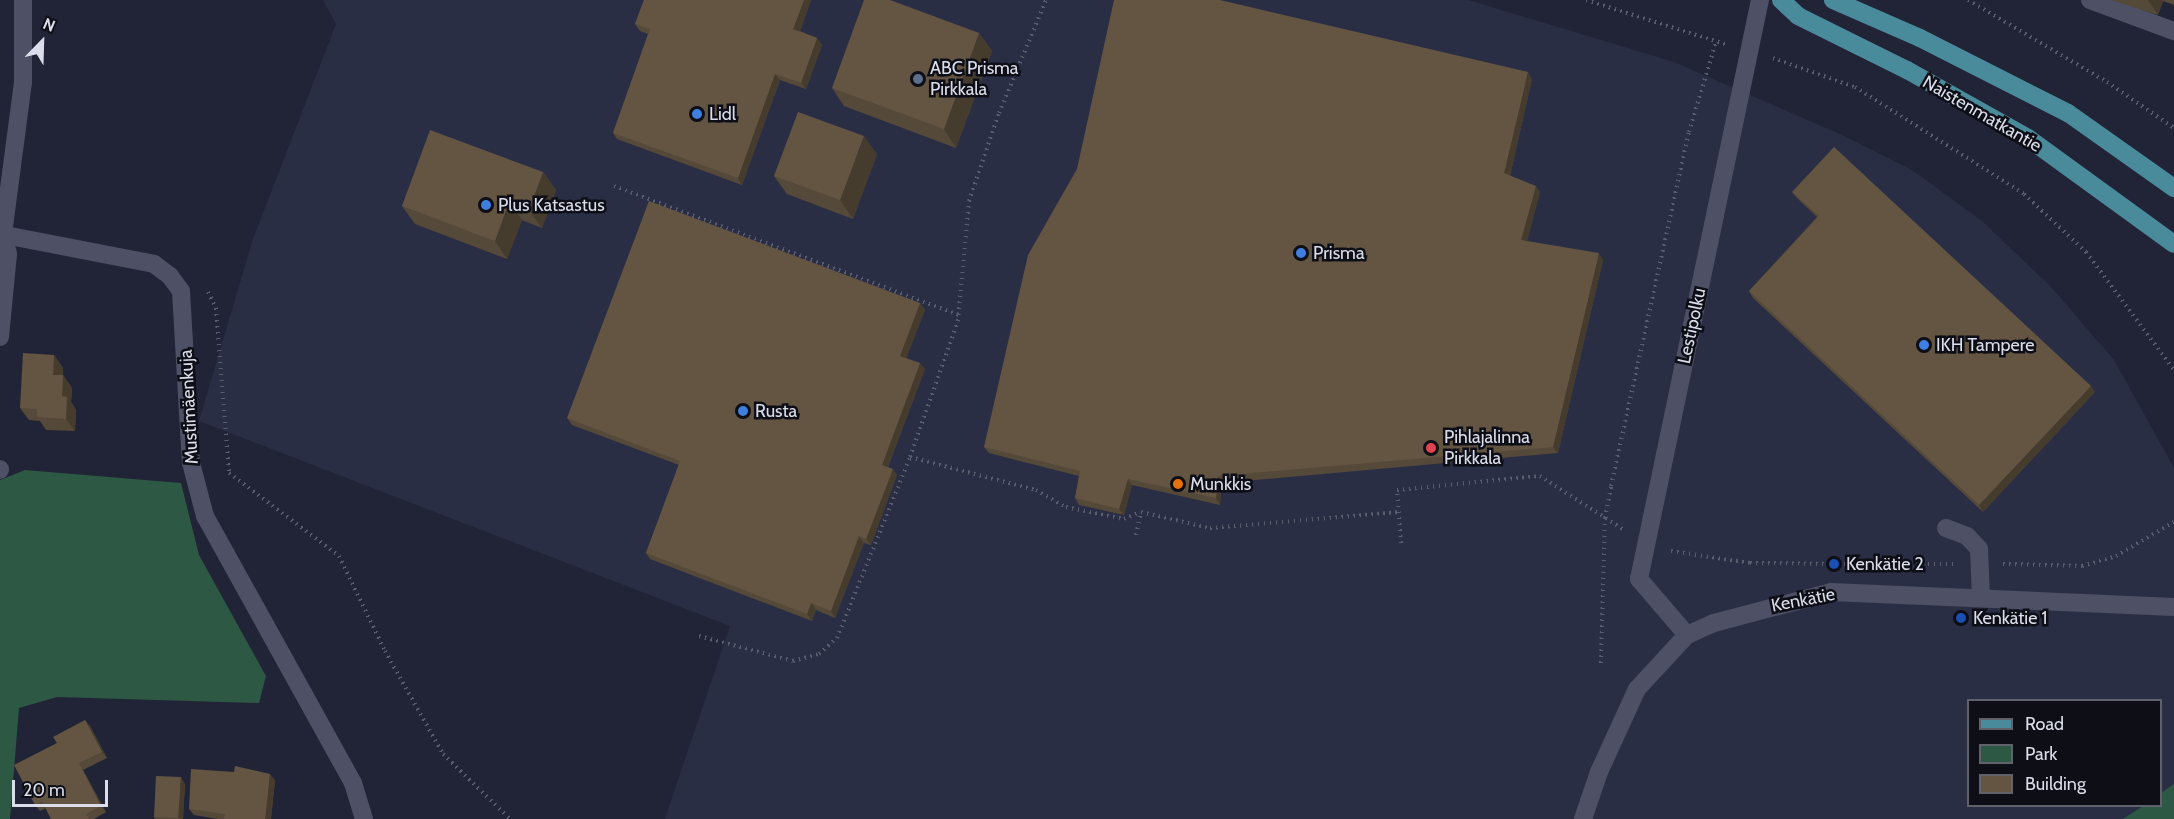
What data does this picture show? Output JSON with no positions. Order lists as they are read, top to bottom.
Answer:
{
  "streets": {
    "main road": ["Naistenmatkantie"],
    "street": ["Lestipolku", "Mustimäenkuja", "Kenkätie"]
  },
  "crossings": [
    ["Lestipolku", "Kenkätie"]
  ],
  "places": [
    "ABC Prisma Pirkkala",
    "Lidl",
    "Plus Katsastus",
    "Prisma",
    "IKH Tampere",
    "Rusta",
    "Pihlajalinna Pirkkala",
    "Munkkis",
    "Kenkätie 2",
    "Kenkätie 1"
  ],
  "legend": ["Road", "Park", "Building"],
  "scale_bar": "20 m",
  "north": "top right"
}
